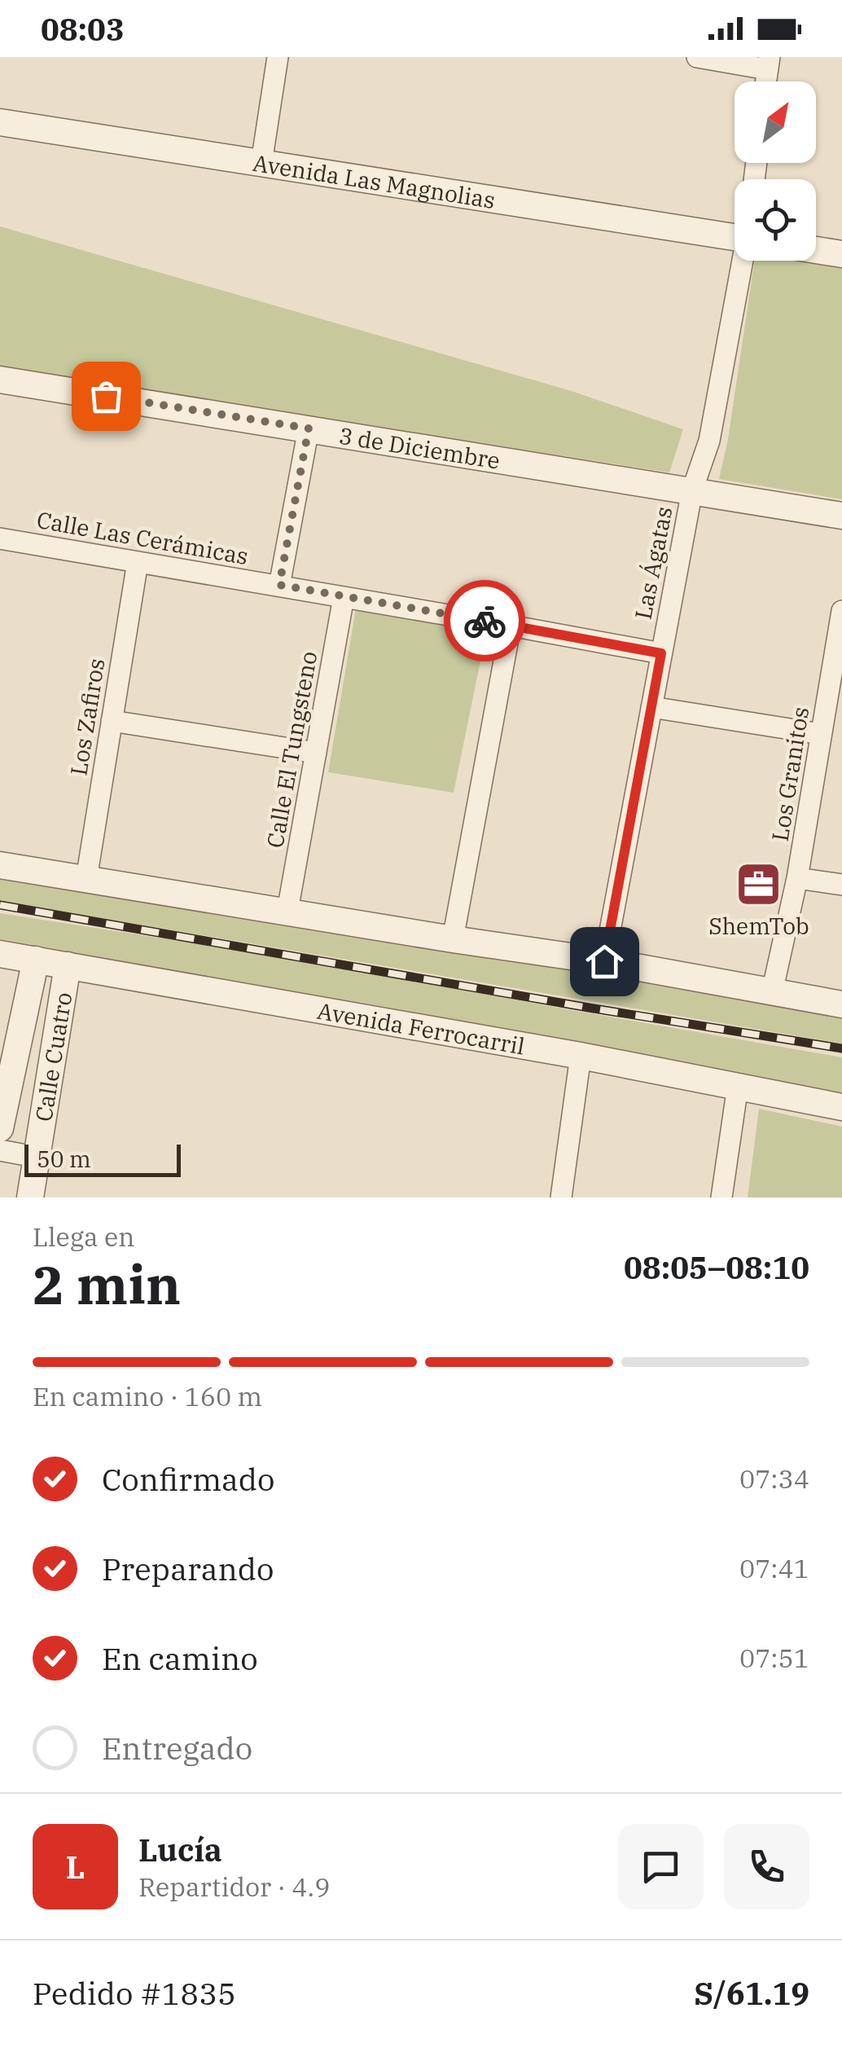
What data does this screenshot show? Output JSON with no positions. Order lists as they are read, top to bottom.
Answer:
{
  "streets": {
    "street": [
      "Avenida Las Magnolias",
      "3 de Diciembre",
      "Calle Las Cerámicas",
      "Las Ágatas",
      "Los Zafiros",
      "Calle El Tungsteno",
      "Los Granitos",
      "Avenida Ferrocarril",
      "Calle Cuatro"
    ]
  },
  "crossings": [
    ["3 de Diciembre", "Las Ágatas"],
    ["Calle Las Cerámicas", "Las Ágatas"],
    ["Calle Las Cerámicas", "Los Zafiros"],
    ["Calle Las Cerámicas", "Calle El Tungsteno"],
    ["Avenida Ferrocarril", "Calle Cuatro"]
  ],
  "places": {
    "office": ["ShemTob"]
  },
  "scale_bar": "50 m",
  "north": "top right",
  "page": {
    "status": "08:03",
    "scale": "50 m",
    "heading": ["2 min", "Llega en", "08:05–08:10"],
    "panel": [
      "Lucía",
      "Repartidor · 4.9",
      "Pedido #1835",
      "S/61.19"
    ],
    "bar": "En camino · 160 m",
    "list": [
      ["Confirmado", "07:34"],
      ["Preparando", "07:41"],
      ["En camino", "07:51"],
      "Entregado"
    ],
    "round": "L"
  }
}
